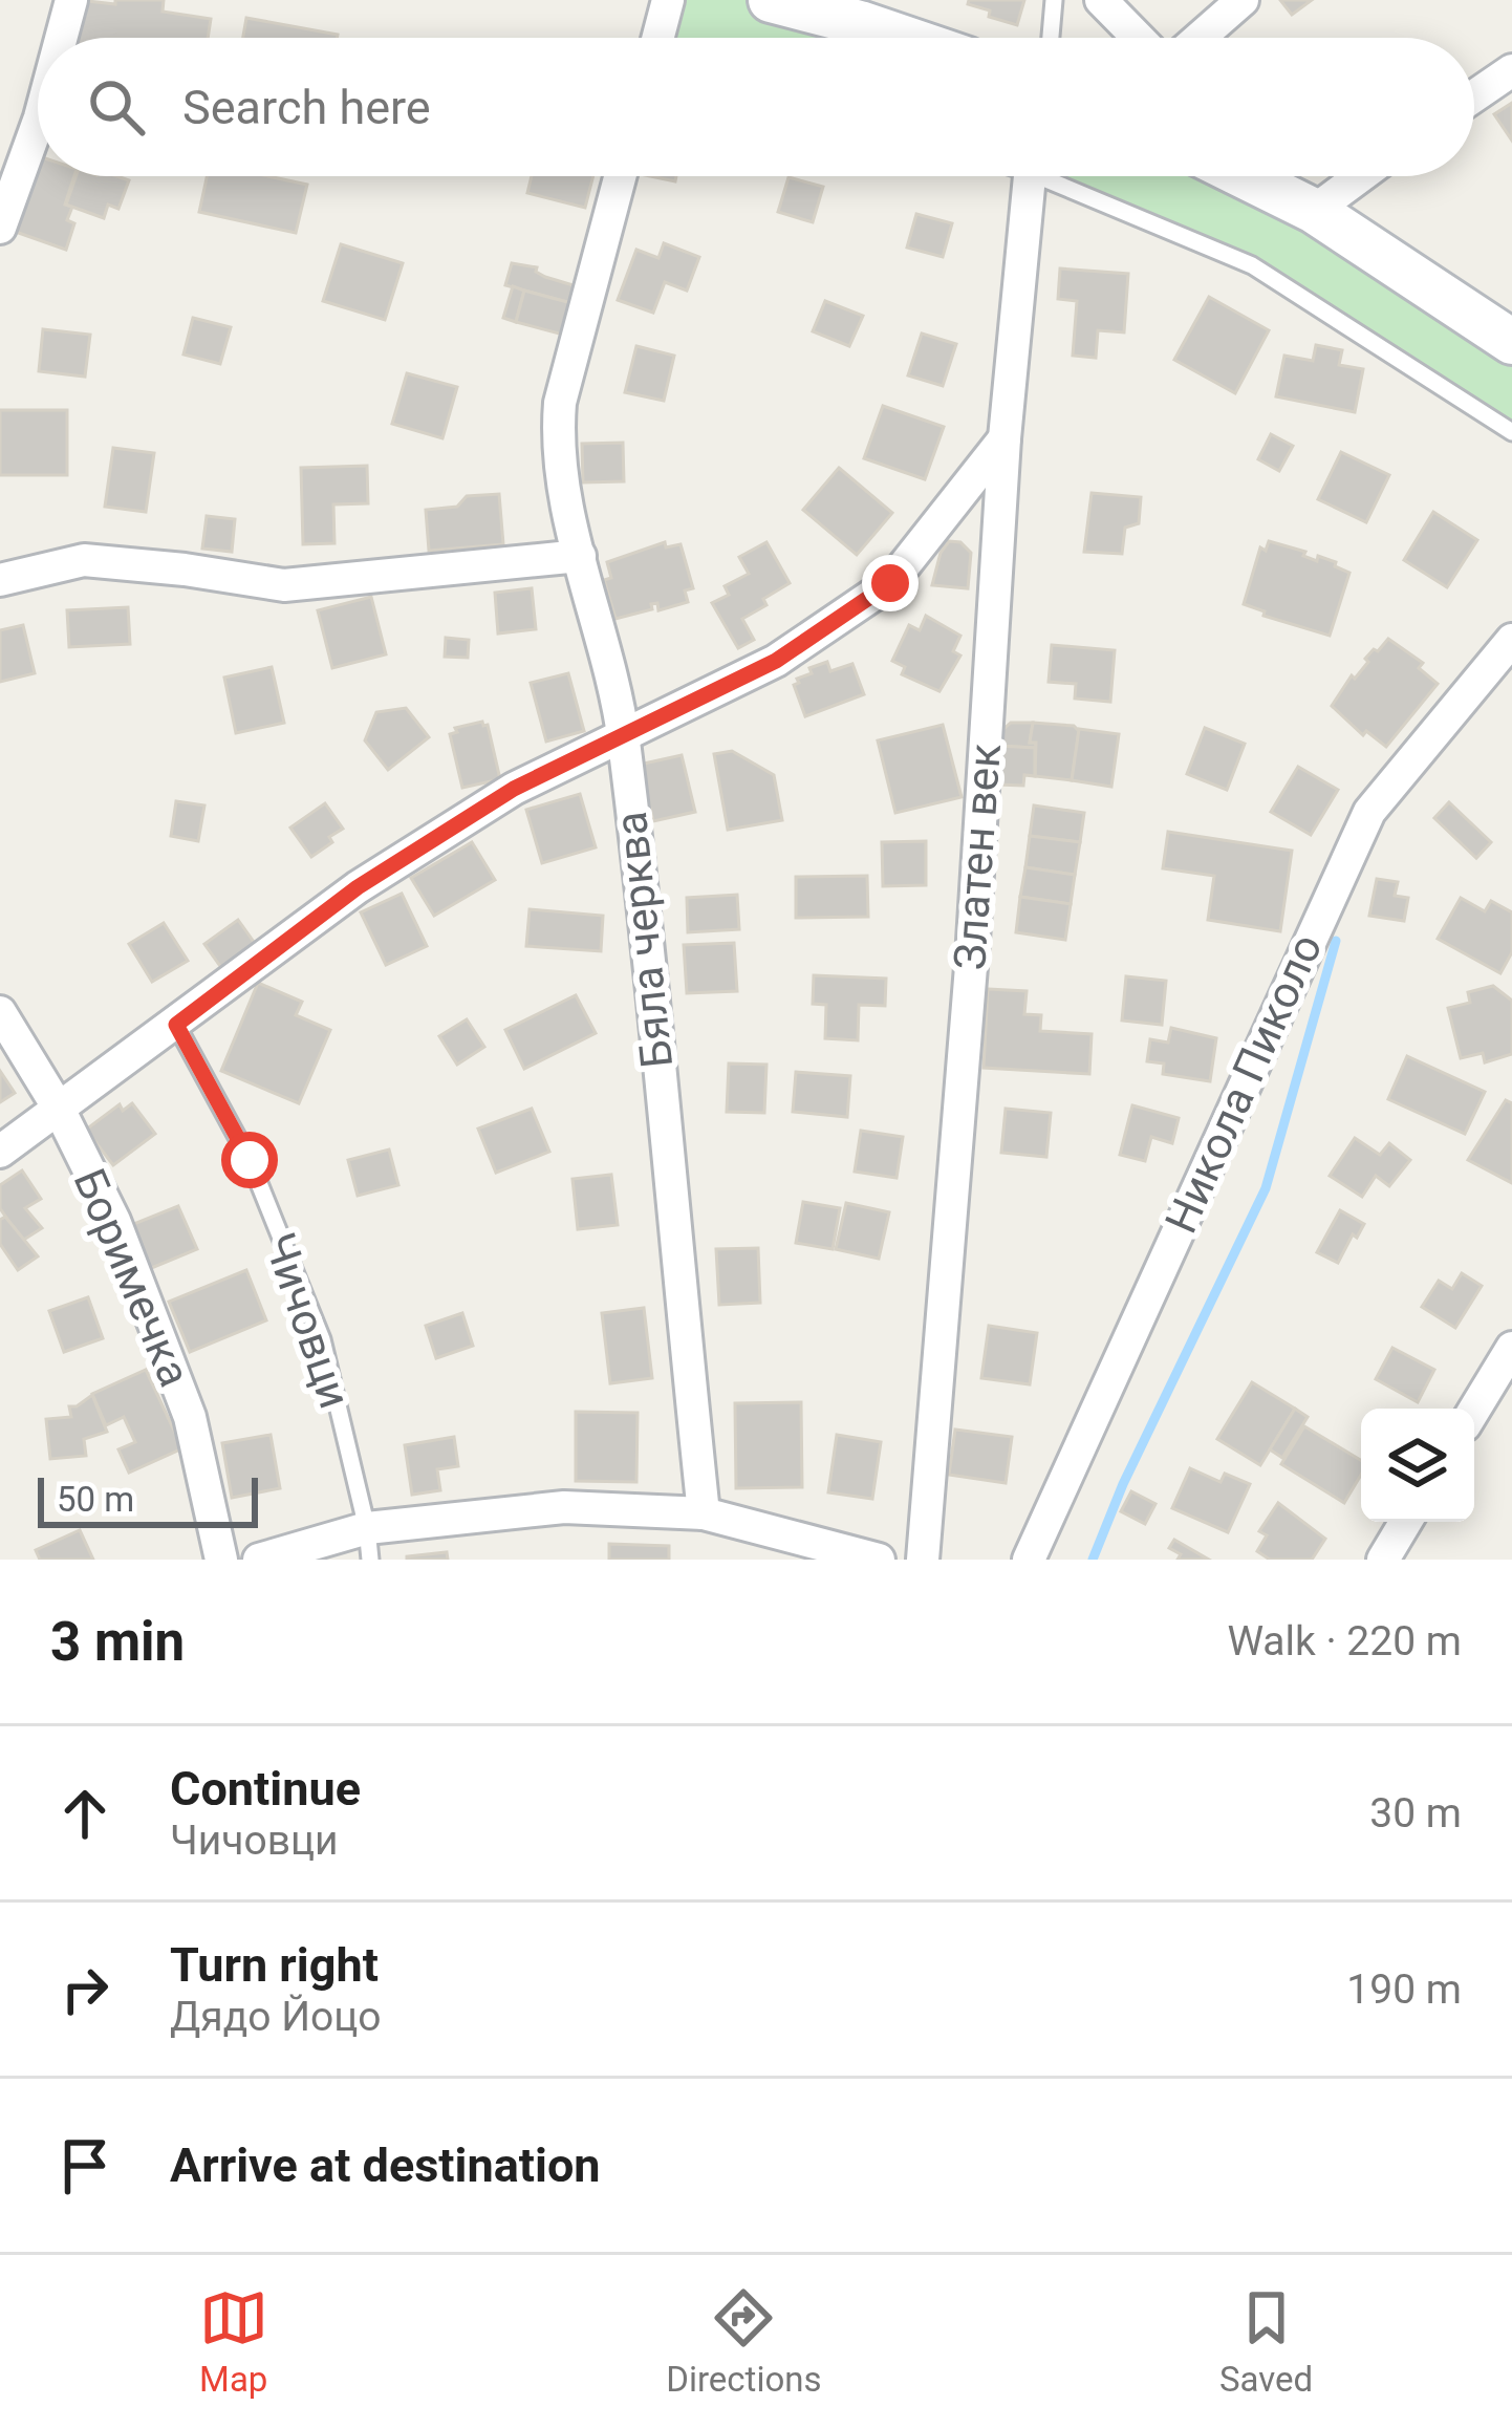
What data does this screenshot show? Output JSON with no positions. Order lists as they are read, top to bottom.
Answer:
{
  "streets": {
    "street": [
      "Златен век",
      "Бяла черква",
      "Никола Пиколо",
      "Боримечка"
    ],
    "lane": ["Чичовци"]
  },
  "scale_bar": "50 m",
  "page": {
    "search": "Search here",
    "scale": "50 m",
    "heading": ["3 min", "Walk · 220 m"],
    "list": [
      ["Continue", "Чичовци", "30 m"],
      ["Turn right", "Дядо Йоцо", "190 m"],
      "Arrive at destination"
    ],
    "nav": ["Map", "Directions", "Saved"]
  }
}
